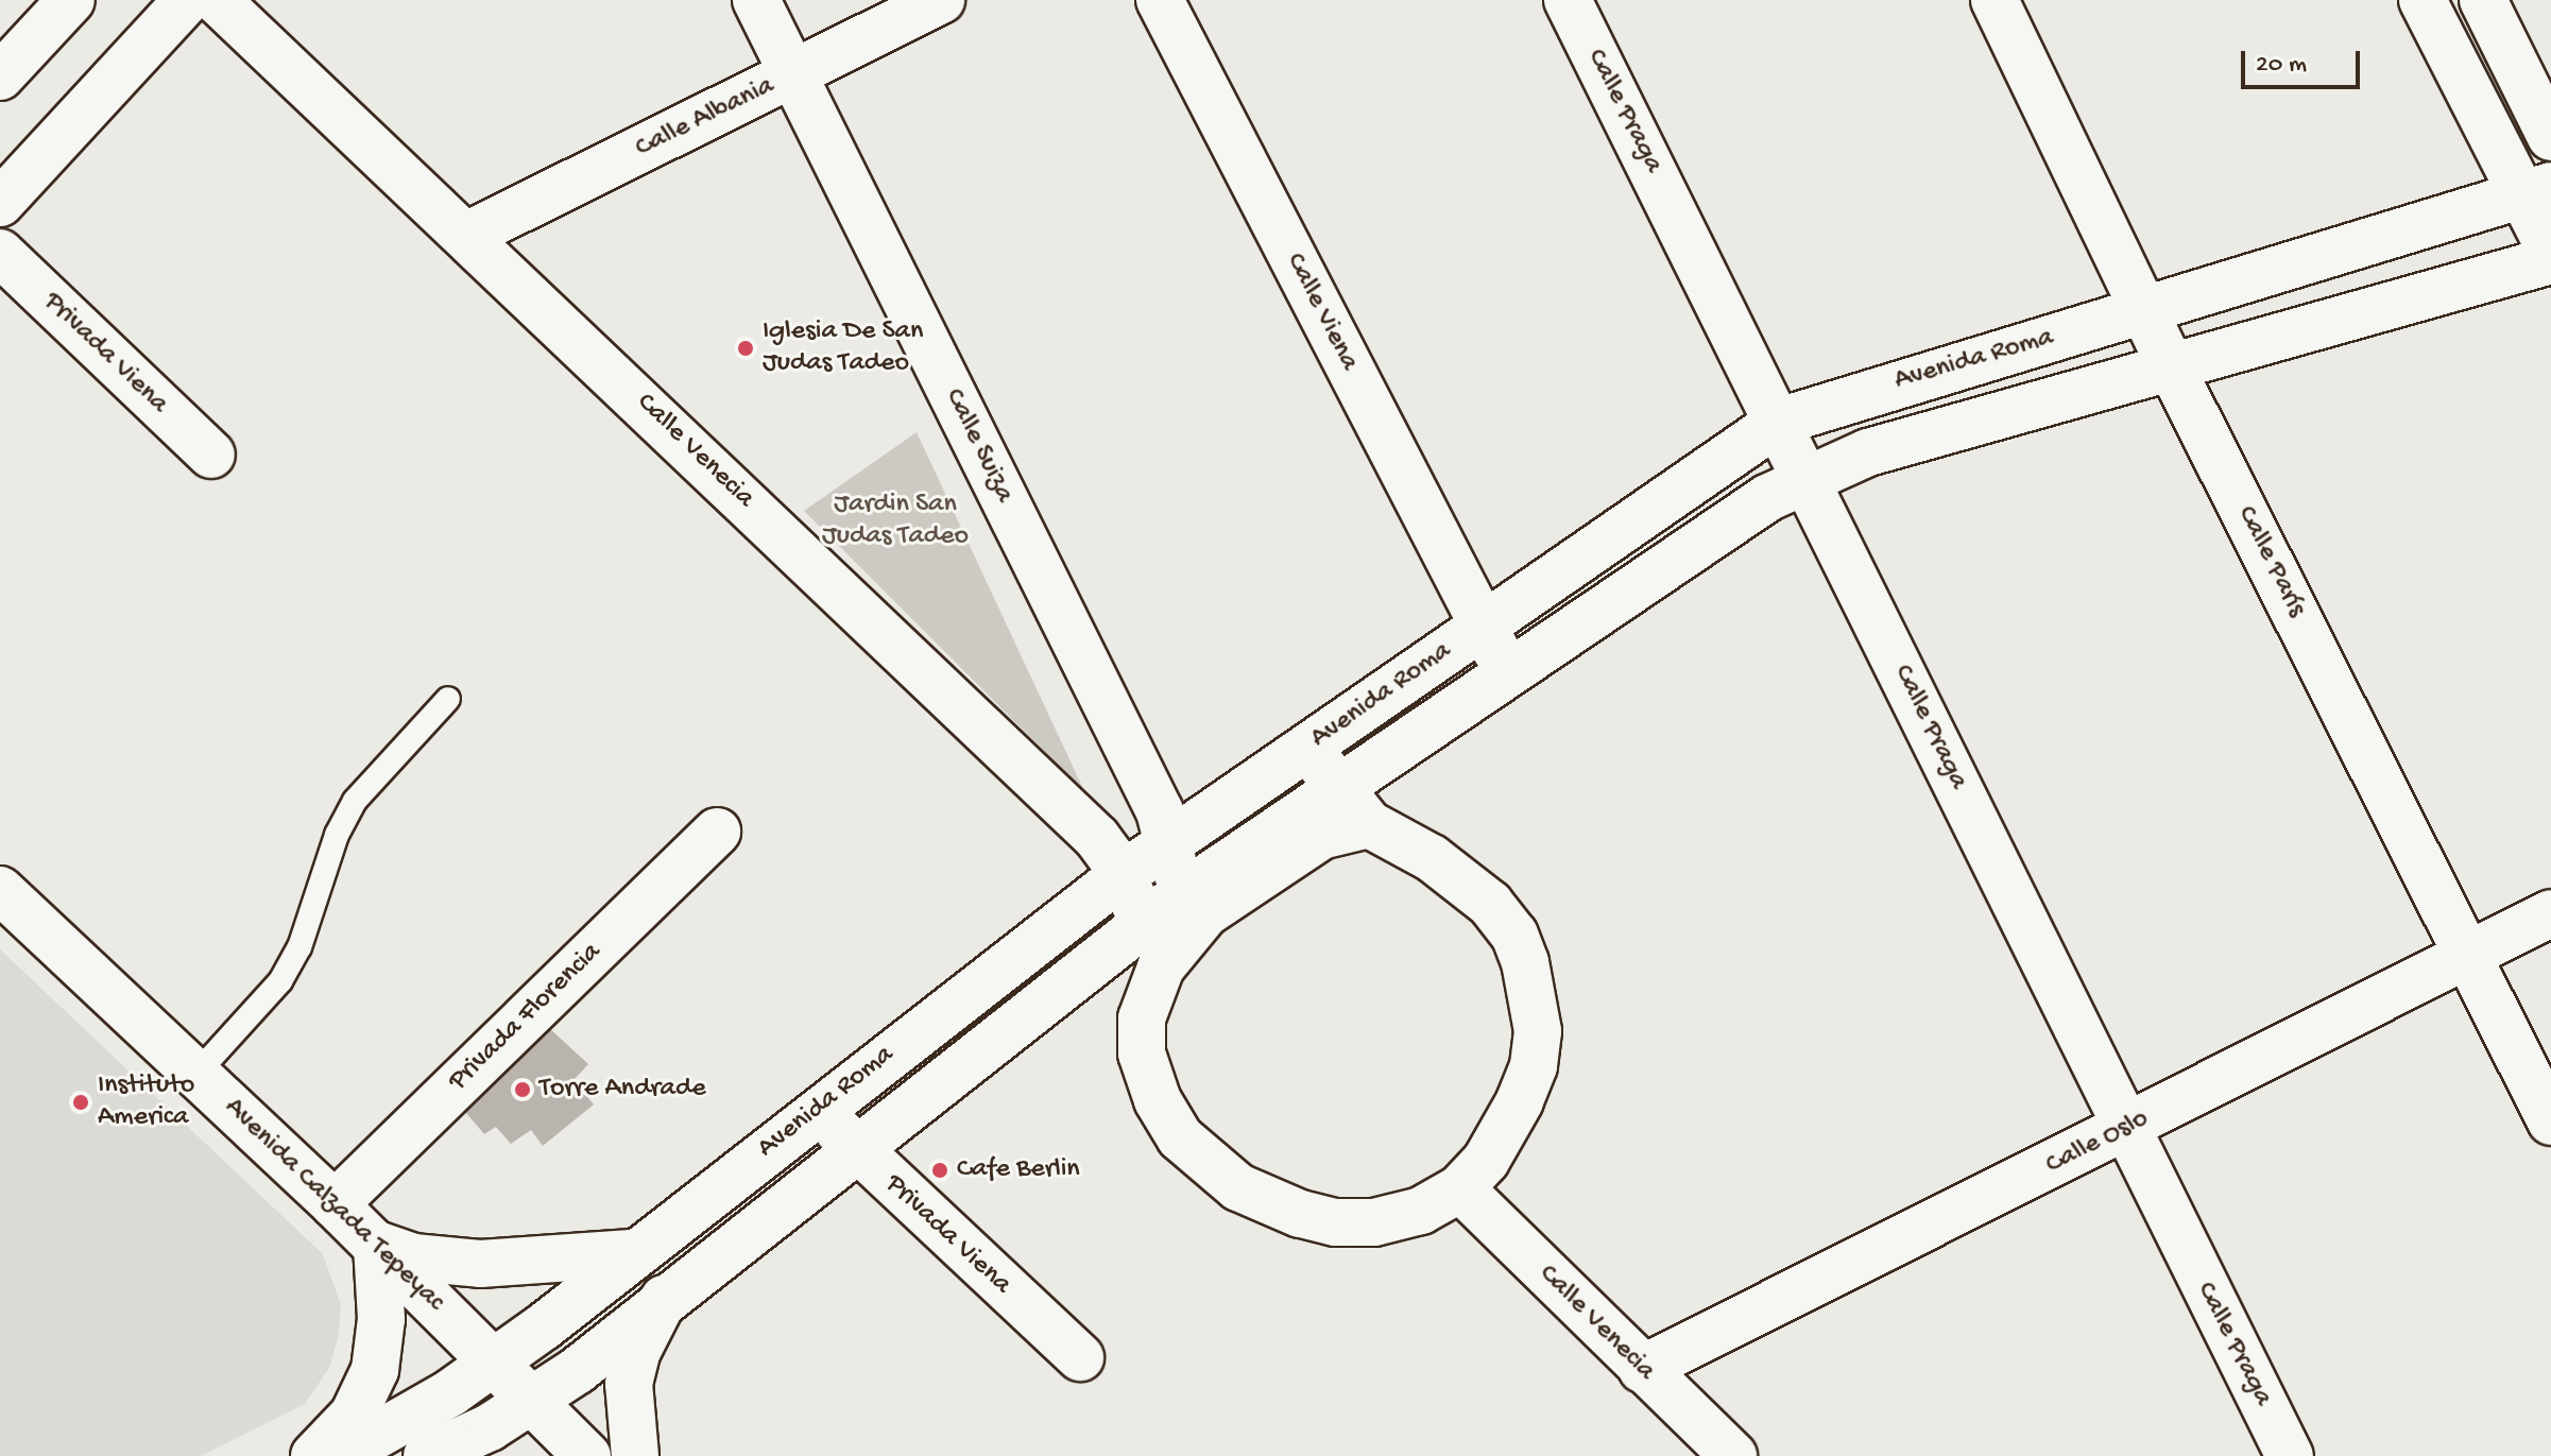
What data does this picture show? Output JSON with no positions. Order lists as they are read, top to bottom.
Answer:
{
  "streets": {
    "street": [
      "Calle Praga",
      "Calle Albania",
      "Calle Viena",
      "Privada Viena",
      "Avenida Roma",
      "Calle Suiza",
      "Calle Venecia",
      "Calle París",
      "Privada Florencia",
      "Calle Oslo",
      "Avenida Calzada Tepeyac"
    ]
  },
  "crossings": [
    ["Calle Praga", "Avenida Roma"],
    ["Calle Praga", "Calle Oslo"],
    ["Calle Albania", "Calle Suiza"],
    ["Calle Albania", "Calle Venecia"],
    ["Calle Viena", "Avenida Roma"],
    ["Privada Viena", "Avenida Roma"],
    ["Avenida Roma", "Calle Suiza"],
    ["Avenida Roma", "Calle Venecia"],
    ["Avenida Roma", "Calle París"],
    ["Avenida Roma", "Avenida Calzada Tepeyac"],
    ["Calle Suiza", "Calle Venecia"],
    ["Calle Venecia", "Calle Oslo"],
    ["Calle París", "Calle Oslo"],
    ["Privada Florencia", "Avenida Calzada Tepeyac"]
  ],
  "parks": ["Jardin San Judas Tadeo"],
  "places": [
    "Iglesia De San Judas Tadeo",
    "Torre Andrade",
    "Instituto America",
    "Cafe Berlin"
  ],
  "scale_bar": "20 m"
}
